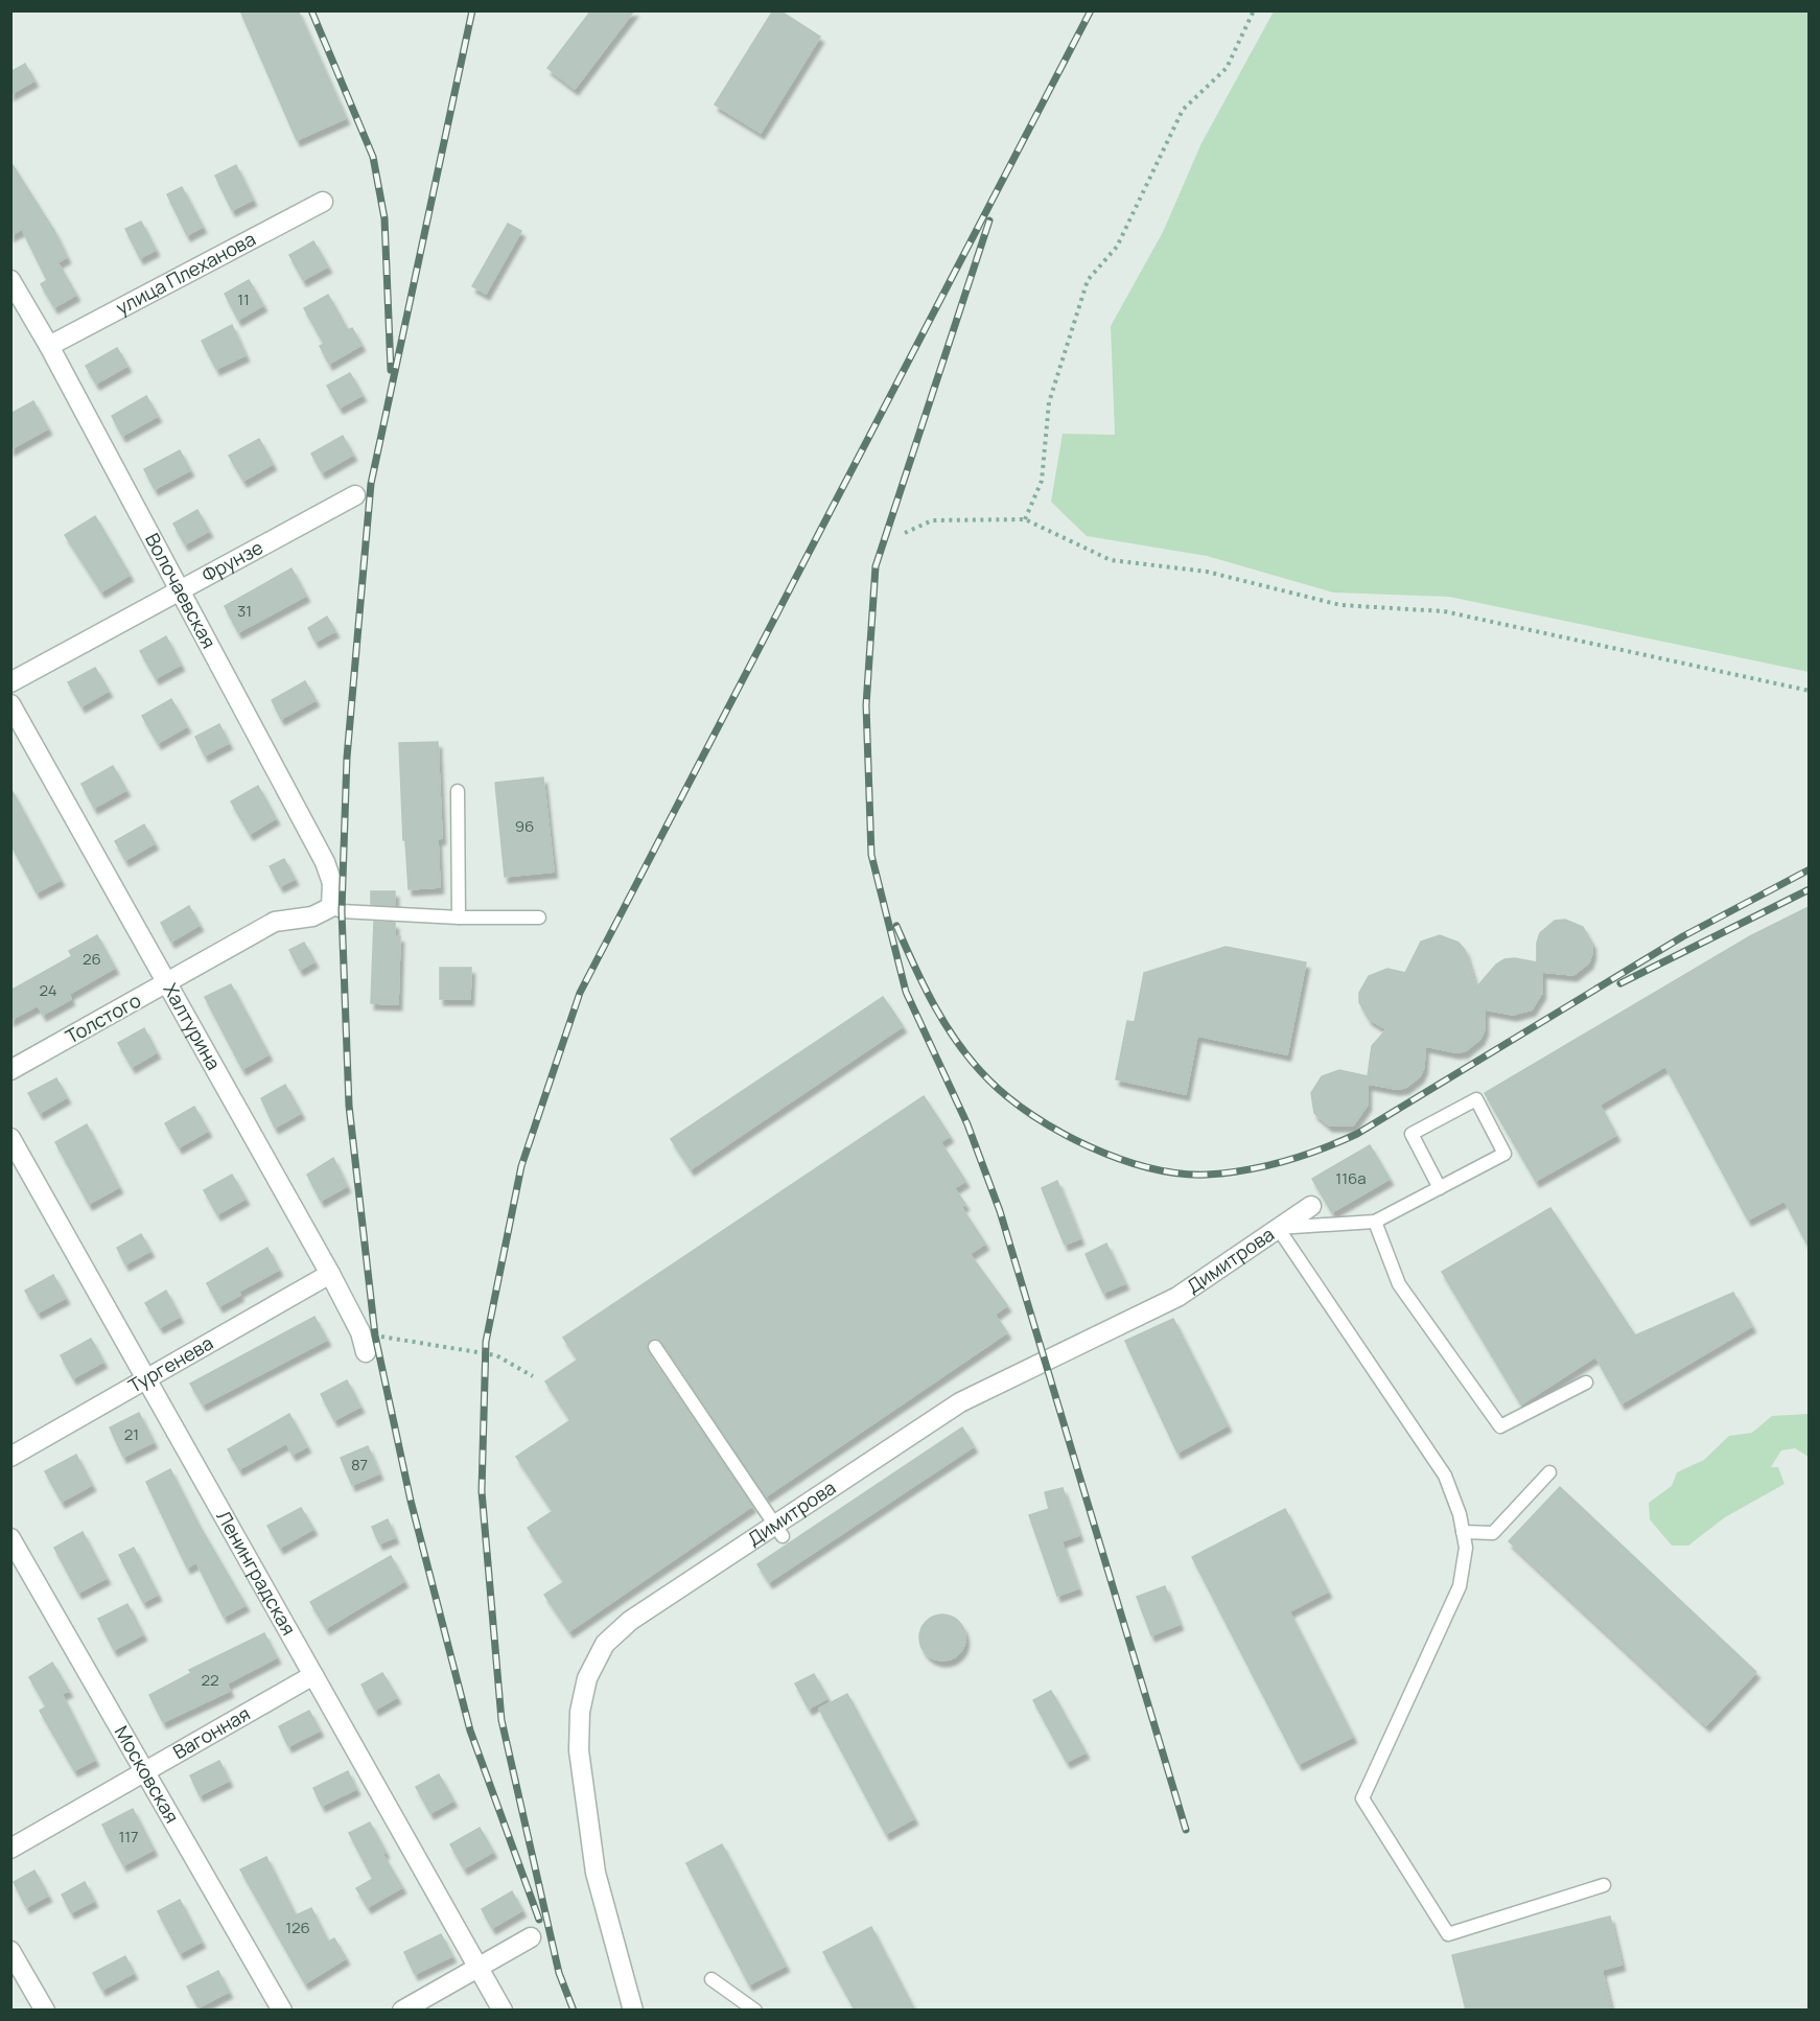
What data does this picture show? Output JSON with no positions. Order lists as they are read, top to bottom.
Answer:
{
  "streets": {
    "street": [
      "улица Плеханова",
      "Фрунзе",
      "Волочаевская",
      "Толстого",
      "Халтурина",
      "Димитрова",
      "Тургенева",
      "Ленинградская",
      "Вагонная",
      "Московская"
    ]
  },
  "crossings": [
    ["улица Плеханова", "Волочаевская"],
    ["Фрунзе", "Волочаевская"],
    ["Волочаевская", "Толстого"],
    ["Толстого", "Халтурина"],
    ["Халтурина", "Тургенева"],
    ["Тургенева", "Ленинградская"],
    ["Ленинградская", "Вагонная"],
    ["Вагонная", "Московская"]
  ],
  "house_numbers": [
    "11",
    "31",
    "96",
    "26",
    "24",
    "116a",
    "21",
    "87",
    "22",
    "117",
    "126"
  ]
}
